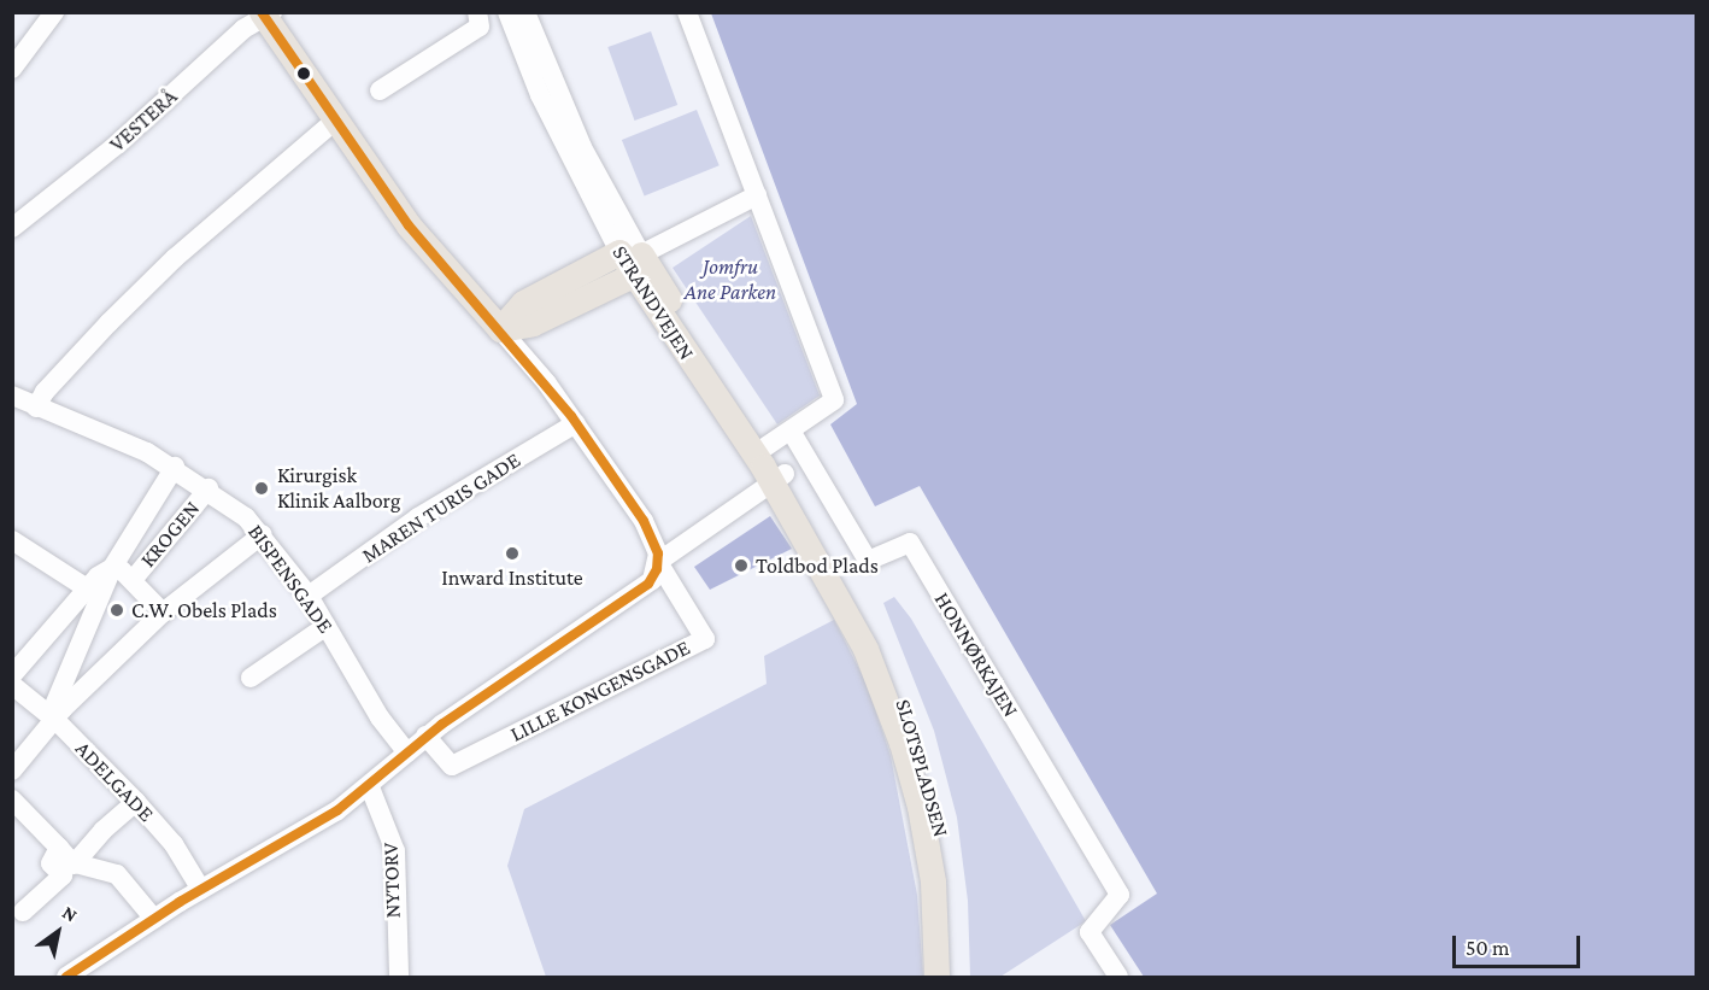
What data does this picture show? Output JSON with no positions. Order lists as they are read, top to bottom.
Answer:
{
  "streets": {
    "main road": ["STRANDVEJEN", "SLOTSPLADSEN"],
    "street": [
      "VESTERÅ",
      "MAREN TURIS GADE",
      "KROGEN",
      "BISPENSGADE",
      "HONNØRKAJEN",
      "LILLE KONGENSGADE",
      "ADELGADE",
      "NYTORV"
    ]
  },
  "crossings": [
    ["STRANDVEJEN", "SLOTSPLADSEN"],
    ["MAREN TURIS GADE", "BISPENSGADE"],
    ["MAREN TURIS GADE", "LILLE KONGENSGADE"],
    ["KROGEN", "BISPENSGADE"]
  ],
  "parks": ["Jomfru Ane Parken"],
  "places": [
    "Kirurgisk Klinik Aalborg",
    "Inward Institute",
    "Toldbod Plads",
    "C.W. Obels Plads"
  ],
  "scale_bar": "50 m",
  "north": "top right"
}
